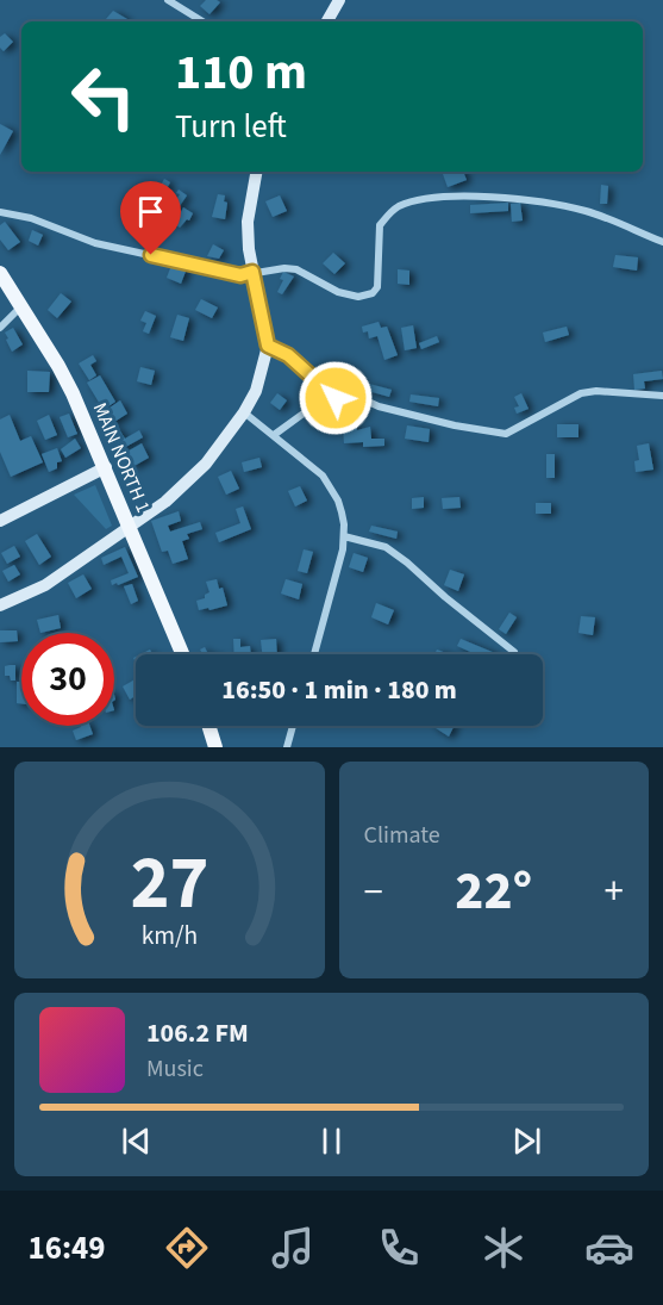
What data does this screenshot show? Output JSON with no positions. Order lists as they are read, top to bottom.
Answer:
{
  "streets": {
    "main road": ["MAIN NORTH 1"]
  },
  "page": {
    "turn": ["110 m", "Turn left"],
    "limit": "30",
    "trip": "16:50 · 1 min · 180 m",
    "tile": "Climate",
    "heat": ["−", "22°", "+"],
    "song": ["106.2 FM", "Music"],
    "tabs": "16:49",
    "gauge": ["27", "km/h"]
  }
}
